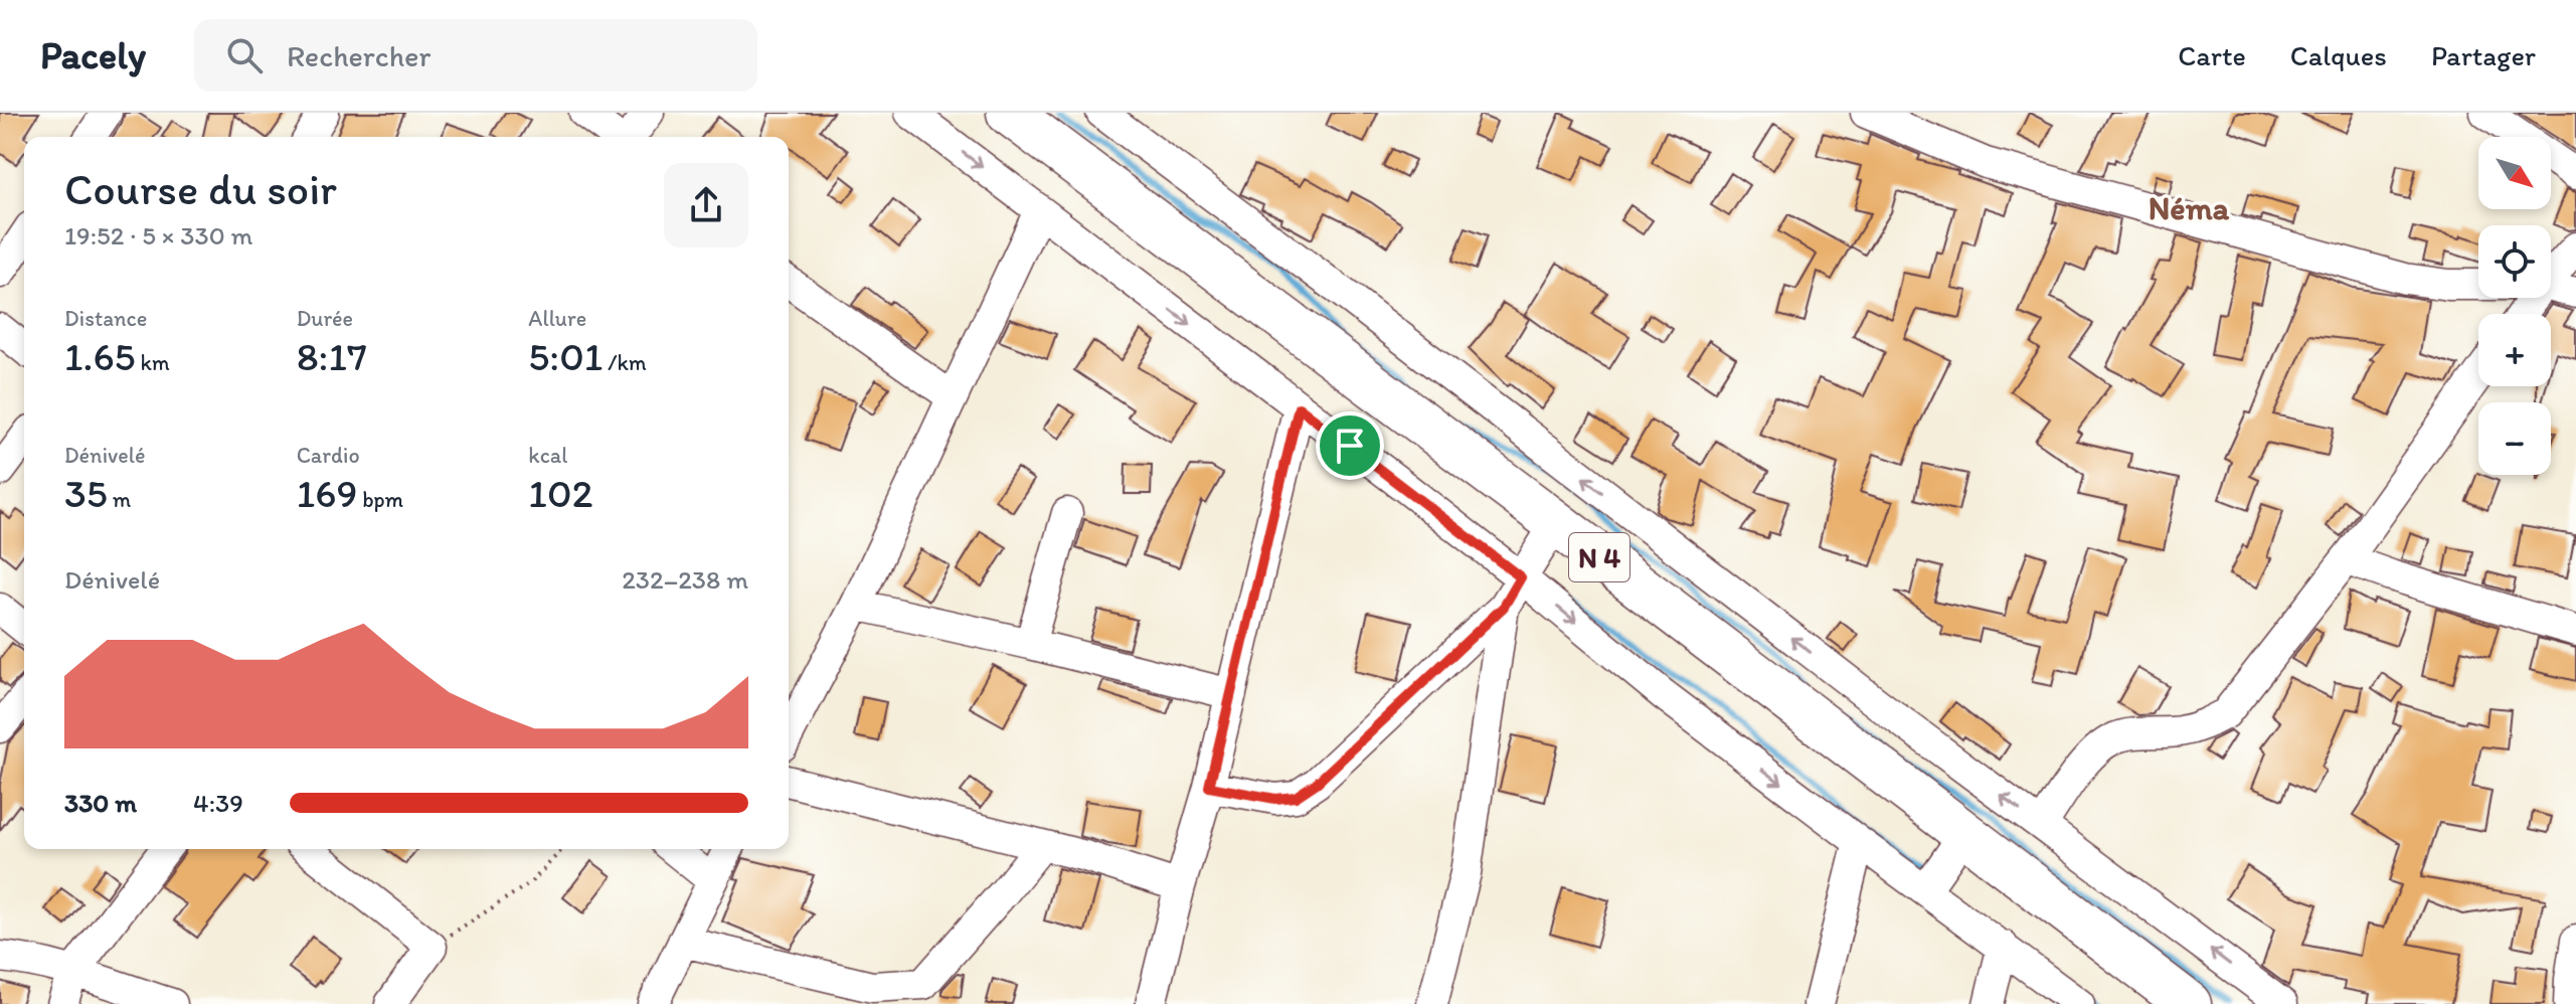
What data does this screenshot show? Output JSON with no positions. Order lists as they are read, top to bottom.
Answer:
{
  "streets": {
    "highway": ["N 4"]
  },
  "districts": ["Néma"],
  "north": "bottom right",
  "page": {
    "header": "Pacely",
    "search": "Rechercher",
    "nav": ["Carte", "Calques", "Partager"],
    "map_buttons": ["+", "−"],
    "heading": ["Course du soir", "19:52 · 5 × 330 m"],
    "stats": [
      ["Distance", "1.65 km"],
      ["Durée", "8:17"],
      ["Allure", "5:01 /km"],
      ["Dénivelé", "35 m"],
      ["Cardio", "169 bpm"],
      ["kcal", "102"]
    ],
    "chart": ["Dénivelé", "232–238 m"],
    "list": [
      {
        "name": "330 m",
        "note": "4:39"
      }
    ]
  }
}
